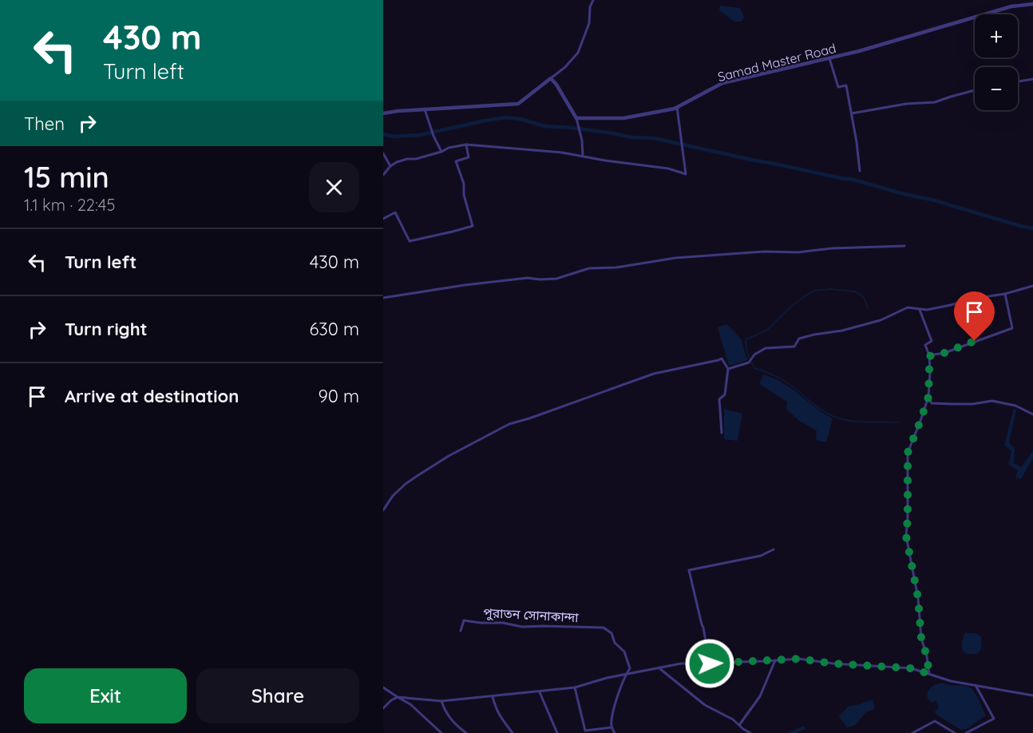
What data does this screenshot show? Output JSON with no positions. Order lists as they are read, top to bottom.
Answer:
{
  "streets": {
    "street": ["Samad Master Road", "পুরাতন সোনাকান্দা"]
  },
  "page": {
    "turn": ["430 m", "Turn left"],
    "map_buttons": ["+", "−"],
    "then": "Then",
    "heading": ["15 min", "1.1 km · 22:45"],
    "list": [
      {
        "name": "Turn left",
        "value": "430 m"
      },
      {
        "name": "Turn right",
        "value": "630 m"
      },
      {
        "name": "Arrive at destination",
        "value": "90 m"
      }
    ],
    "buttons": ["Exit", "Share"]
  }
}
